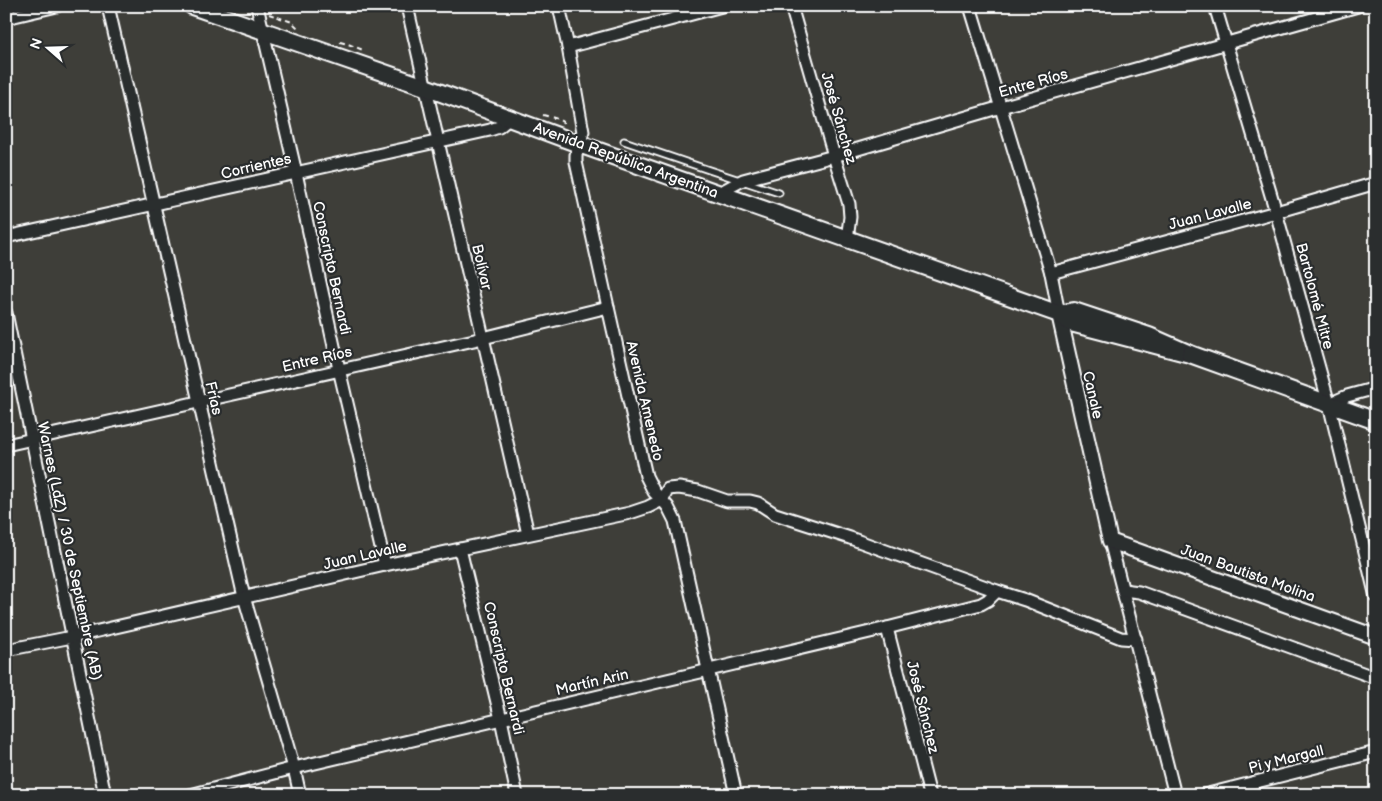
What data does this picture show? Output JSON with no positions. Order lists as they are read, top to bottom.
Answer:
{
  "streets": {
    "main road": ["Avenida República Argentina"],
    "street": [
      "Entre Ríos",
      "José Sánchez",
      "Corrientes",
      "Juan Lavalle",
      "Bolívar",
      "Conscripto Bernardi",
      "Bartolomé Mitre",
      "Canale",
      "Frías",
      "Avenida Amenedo",
      "Warnes (LdZ) / 30 de Septiembre (AB)",
      "Juan Bautista Molina",
      "Martín Arin",
      "Pi y Margall"
    ]
  },
  "crossings": [
    ["Entre Ríos", "José Sánchez"],
    ["Entre Ríos", "Avenida República Argentina"],
    ["Entre Ríos", "Bolívar"],
    ["Entre Ríos", "Conscripto Bernardi"],
    ["Entre Ríos", "Bartolomé Mitre"],
    ["Entre Ríos", "Canale"],
    ["Entre Ríos", "Frías"],
    ["Entre Ríos", "Avenida Amenedo"],
    ["Entre Ríos", "Warnes (LdZ) / 30 de Septiembre (AB)"],
    ["José Sánchez", "Avenida República Argentina"],
    ["José Sánchez", "Martín Arin"],
    ["Avenida República Argentina", "Corrientes"],
    ["Avenida República Argentina", "Bolívar"],
    ["Avenida República Argentina", "Conscripto Bernardi"],
    ["Avenida República Argentina", "Bartolomé Mitre"],
    ["Avenida República Argentina", "Canale"],
    ["Avenida República Argentina", "Avenida Amenedo"],
    ["Corrientes", "Bolívar"],
    ["Corrientes", "Conscripto Bernardi"],
    ["Corrientes", "Frías"],
    ["Juan Lavalle", "Bolívar"],
    ["Juan Lavalle", "Conscripto Bernardi"],
    ["Juan Lavalle", "Bartolomé Mitre"],
    ["Juan Lavalle", "Canale"],
    ["Juan Lavalle", "Frías"],
    ["Juan Lavalle", "Avenida Amenedo"],
    ["Juan Lavalle", "Warnes (LdZ) / 30 de Septiembre (AB)"],
    ["Juan Lavalle", "Martín Arin"],
    ["Conscripto Bernardi", "Martín Arin"],
    ["Canale", "Juan Bautista Molina"],
    ["Frías", "Martín Arin"],
    ["Avenida Amenedo", "Martín Arin"]
  ],
  "north": "left"
}
